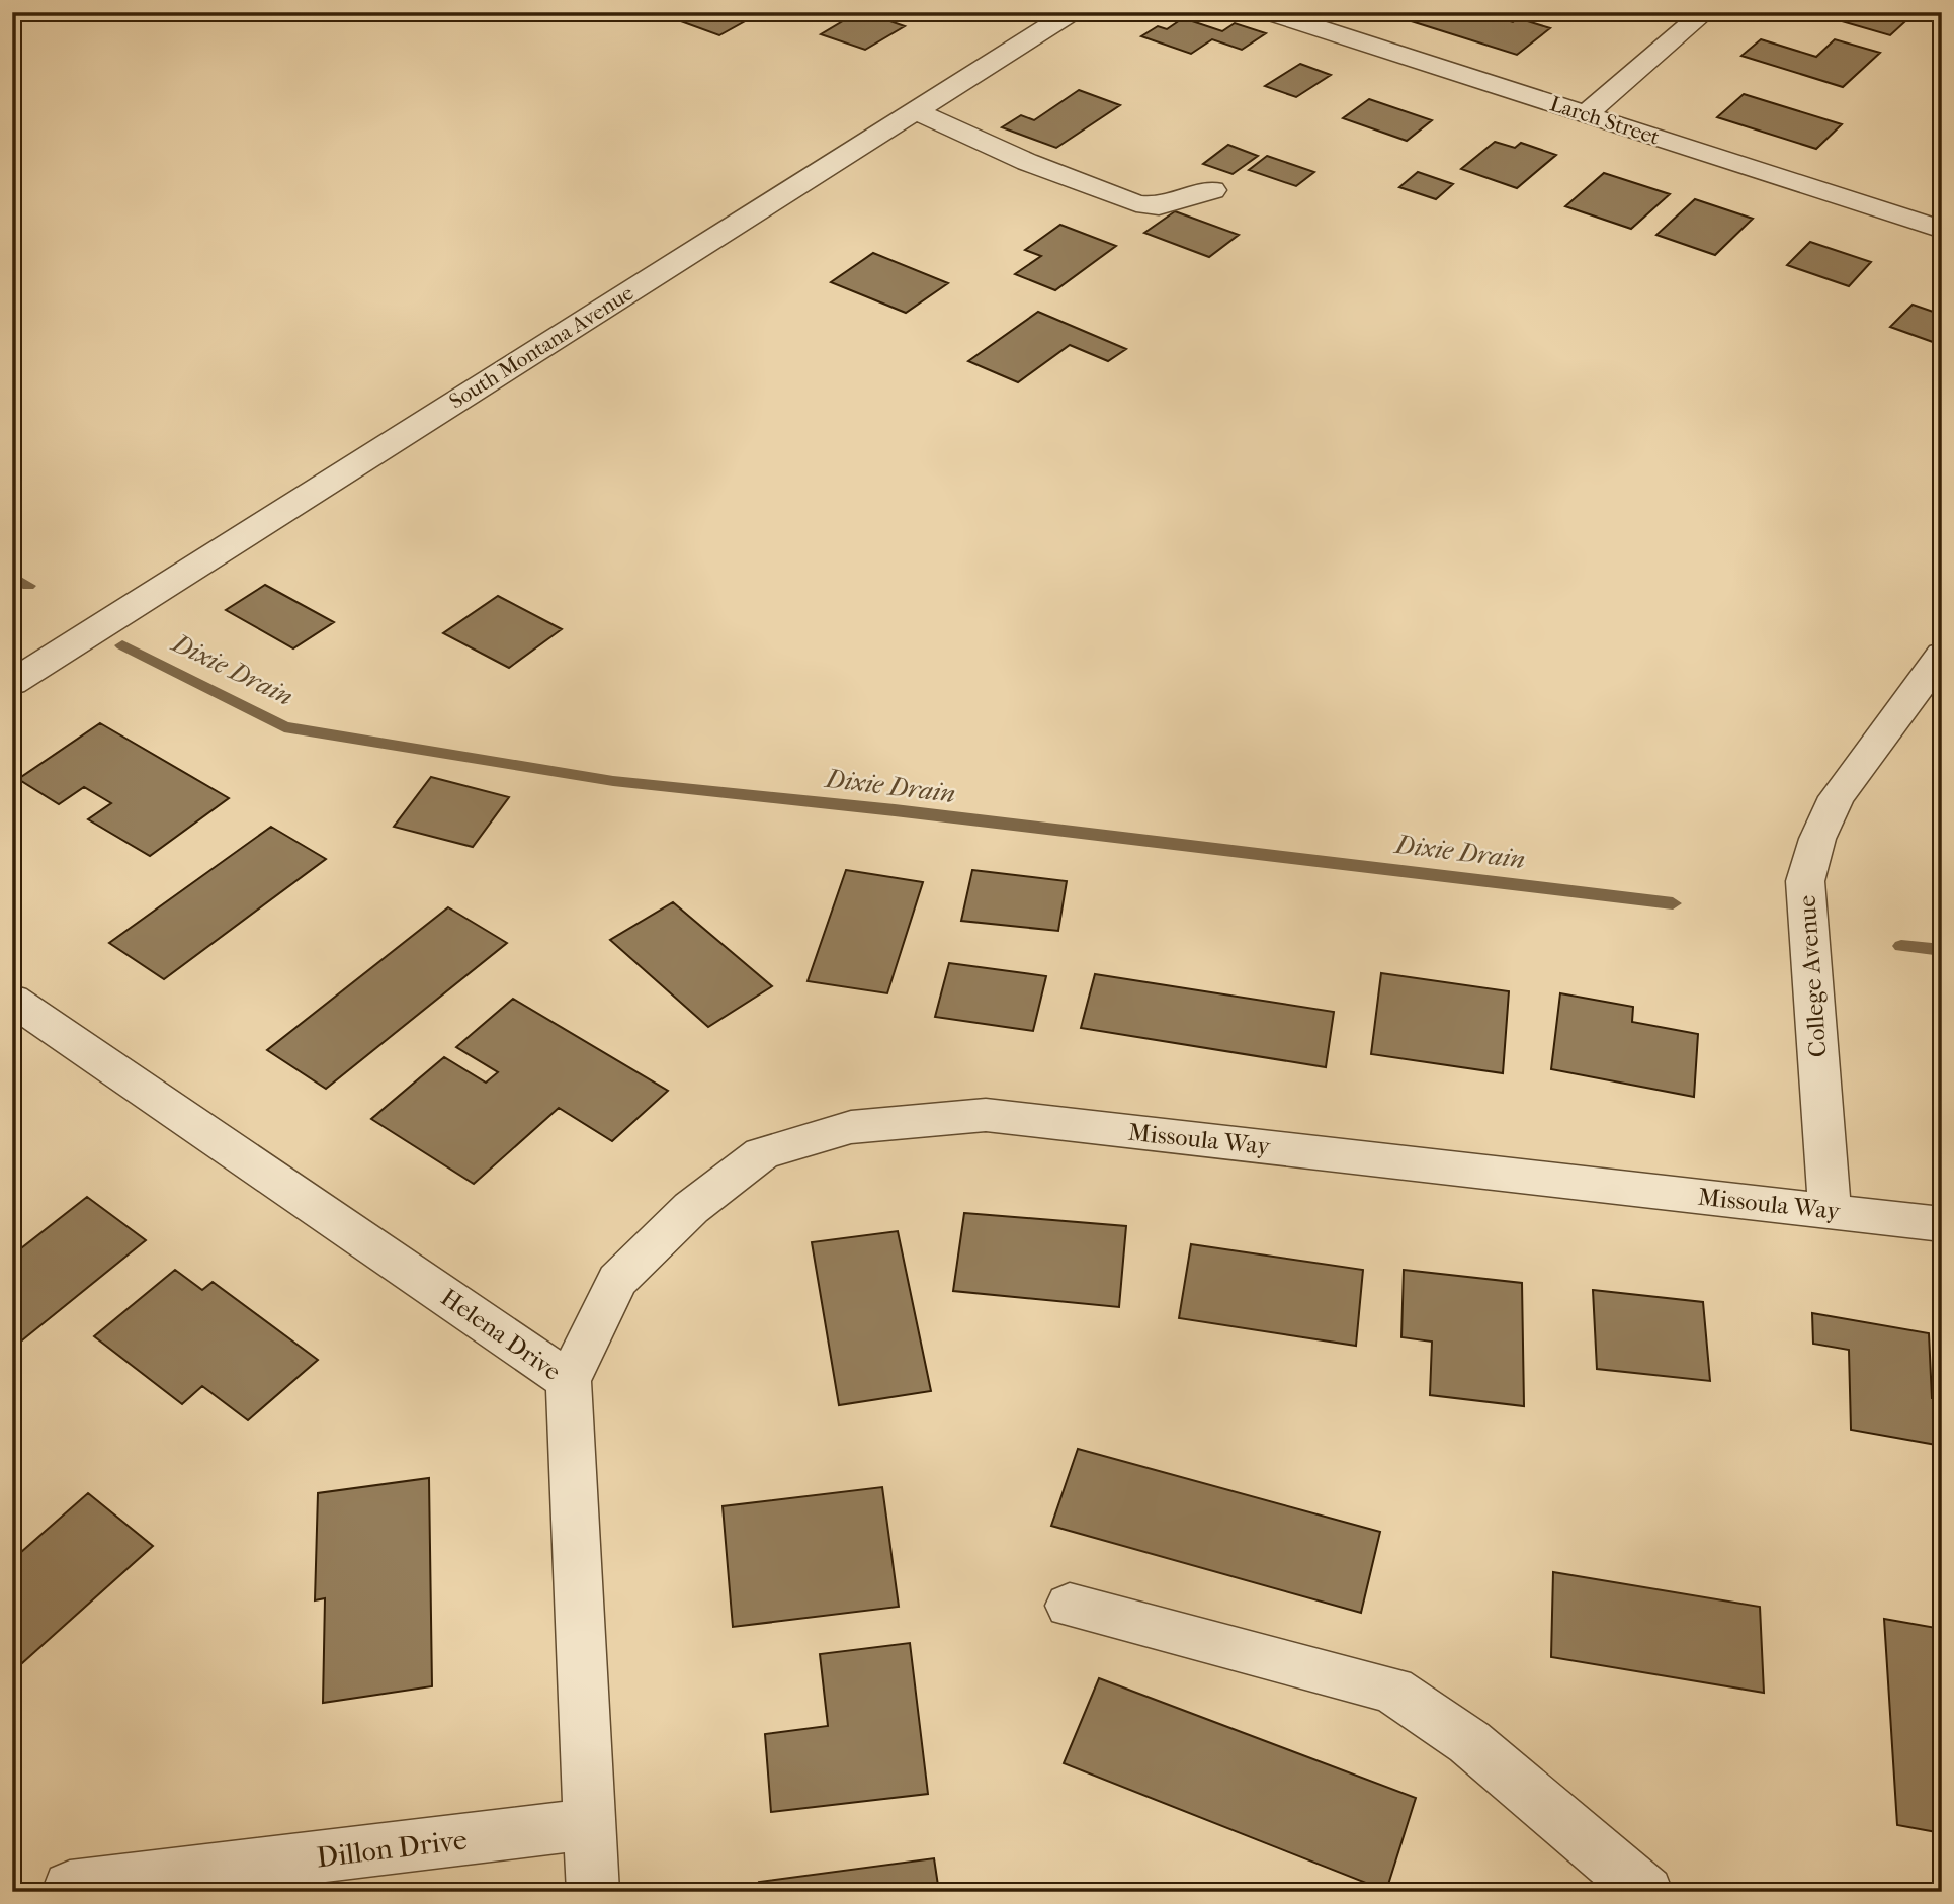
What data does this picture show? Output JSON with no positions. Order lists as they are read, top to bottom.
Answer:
{
  "streets": {
    "street": [
      "Larch Street",
      "South Montana Avenue",
      "College Avenue",
      "Missoula Way",
      "Helena Drive",
      "Dillon Drive"
    ]
  },
  "crossings": [
    ["College Avenue", "Missoula Way"],
    ["Missoula Way", "Helena Drive"],
    ["Helena Drive", "Dillon Drive"]
  ],
  "water": ["Dixie Drain"]
}
